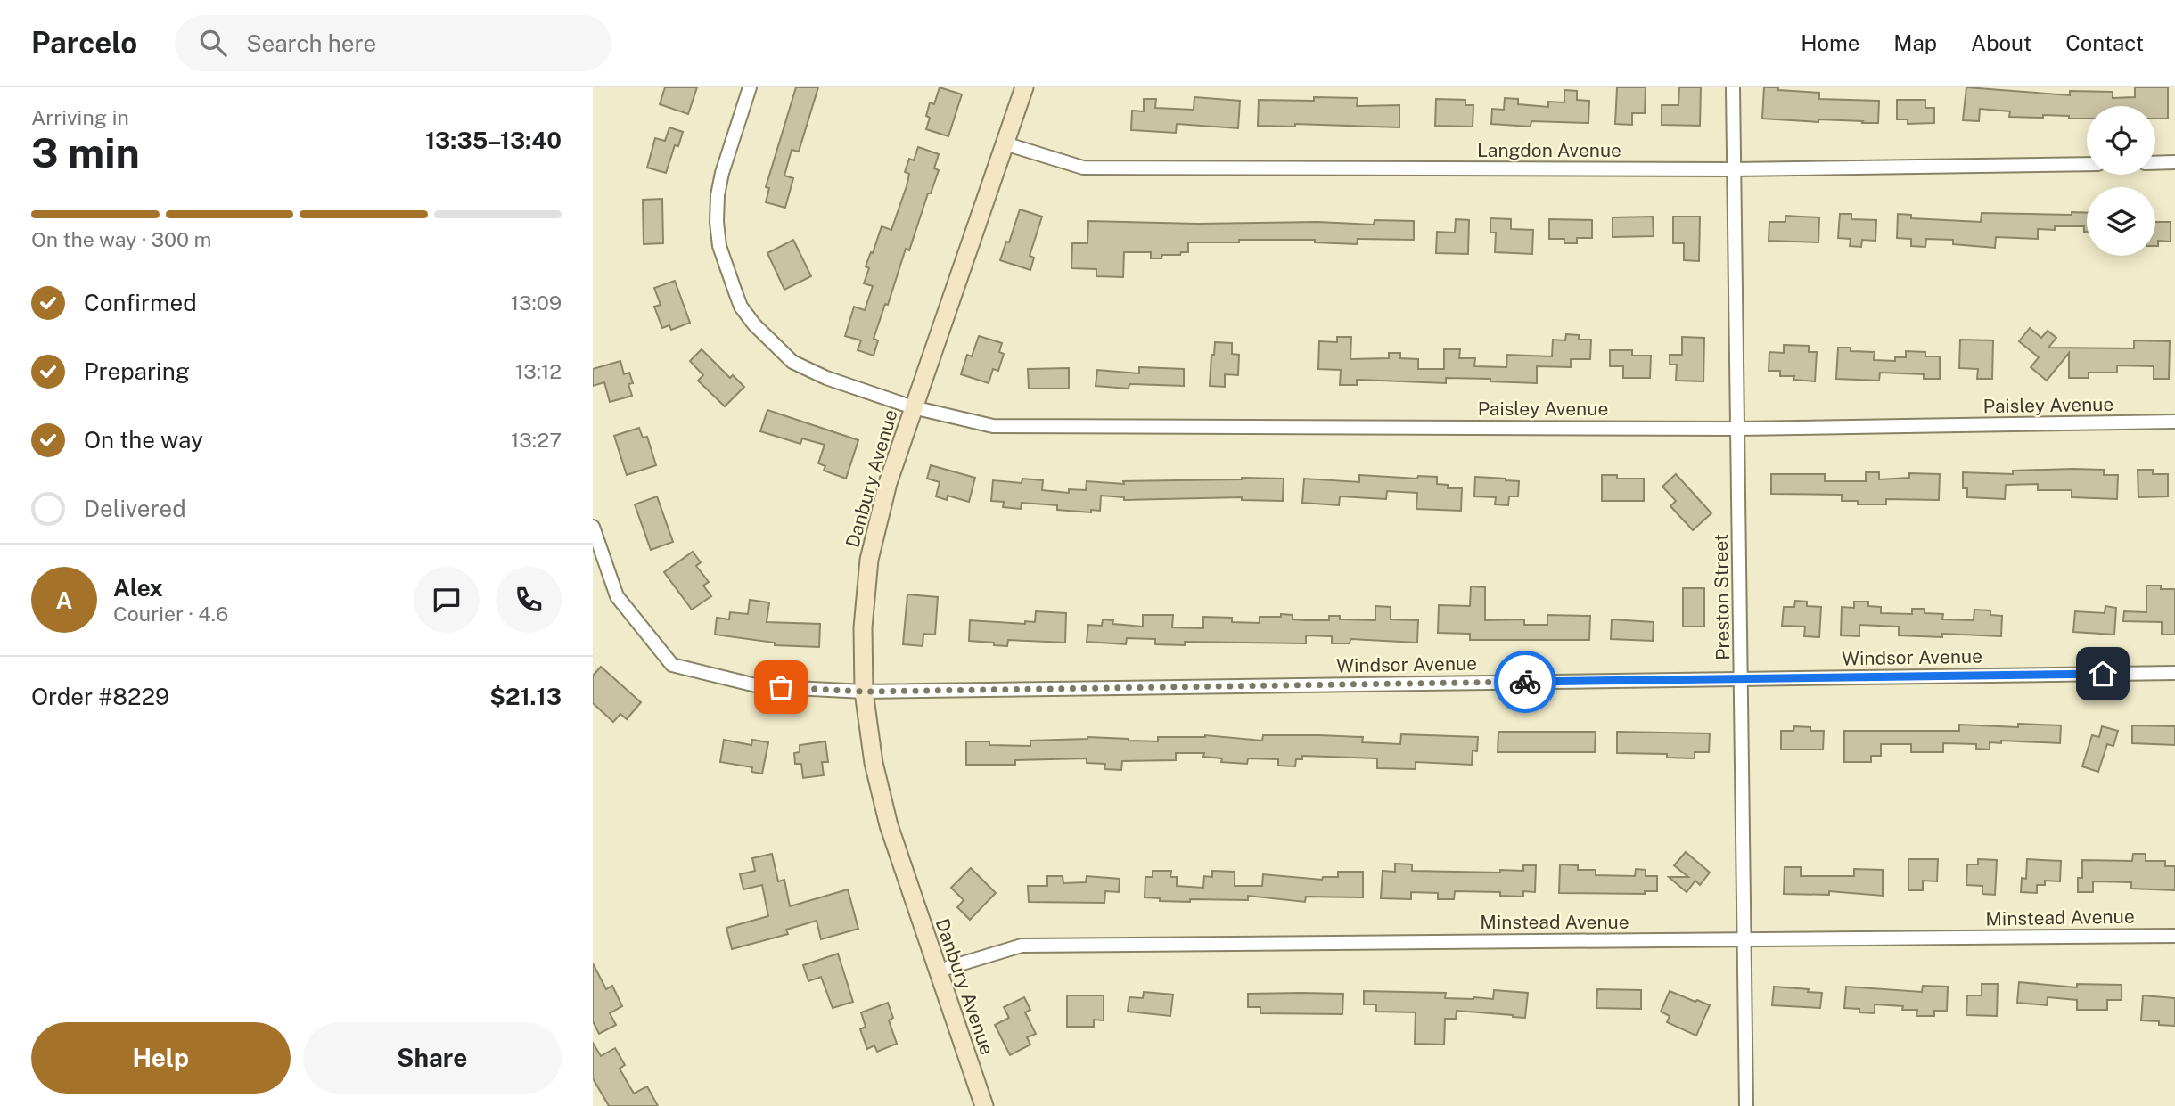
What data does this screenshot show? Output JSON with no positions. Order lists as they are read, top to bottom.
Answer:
{
  "streets": {
    "street": [
      "Langdon Avenue",
      "Paisley Avenue",
      "Danbury Avenue",
      "Preston Street",
      "Windsor Avenue",
      "Minstead Avenue"
    ]
  },
  "crossings": [
    ["Langdon Avenue", "Danbury Avenue"],
    ["Langdon Avenue", "Preston Street"],
    ["Paisley Avenue", "Danbury Avenue"],
    ["Paisley Avenue", "Preston Street"],
    ["Danbury Avenue", "Windsor Avenue"],
    ["Danbury Avenue", "Minstead Avenue"],
    ["Preston Street", "Windsor Avenue"],
    ["Preston Street", "Minstead Avenue"]
  ],
  "page": {
    "header": "Parcelo",
    "search": "Search here",
    "nav": [
      "Home",
      "Map",
      "About",
      "Contact"
    ],
    "heading": ["3 min", "Arriving in", "13:35–13:40"],
    "panel": [
      "Alex",
      "Courier · 4.6",
      "Order #8229",
      "$21.13"
    ],
    "bar": "On the way · 300 m",
    "list": [
      ["Confirmed", "13:09"],
      ["Preparing", "13:12"],
      ["On the way", "13:27"],
      "Delivered"
    ],
    "round": "A",
    "buttons": ["Help", "Share"]
  }
}
